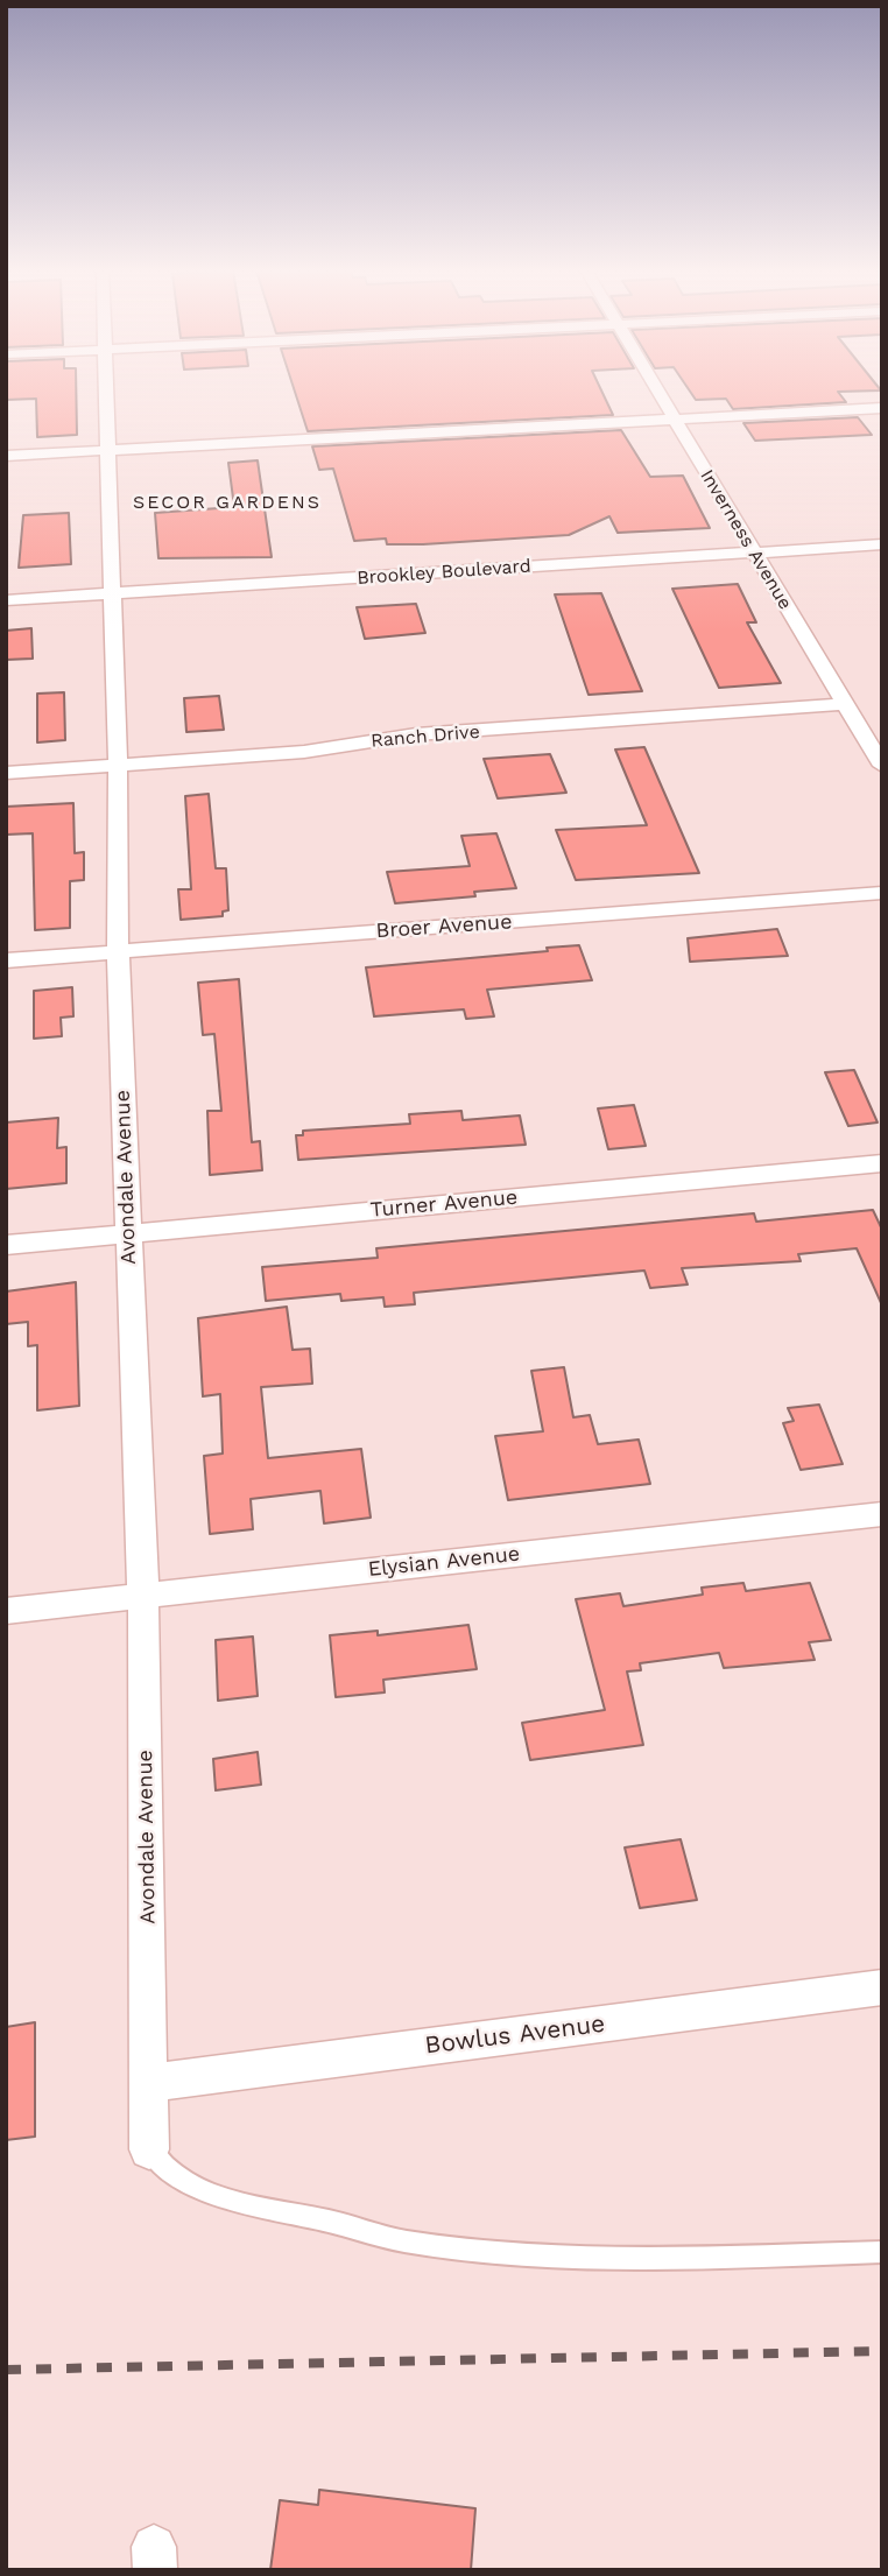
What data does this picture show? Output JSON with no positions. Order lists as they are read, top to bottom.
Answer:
{
  "streets": {
    "street": [
      "Inverness Avenue",
      "Brookley Boulevard",
      "Ranch Drive",
      "Broer Avenue",
      "Avondale Avenue",
      "Turner Avenue",
      "Elysian Avenue",
      "Bowlus Avenue"
    ]
  },
  "crossings": [
    ["Inverness Avenue", "Brookley Boulevard"],
    ["Inverness Avenue", "Ranch Drive"],
    ["Brookley Boulevard", "Avondale Avenue"],
    ["Ranch Drive", "Avondale Avenue"],
    ["Broer Avenue", "Avondale Avenue"],
    ["Avondale Avenue", "Turner Avenue"],
    ["Avondale Avenue", "Elysian Avenue"],
    ["Avondale Avenue", "Bowlus Avenue"]
  ],
  "districts": ["SECOR GARDENS"]
}
